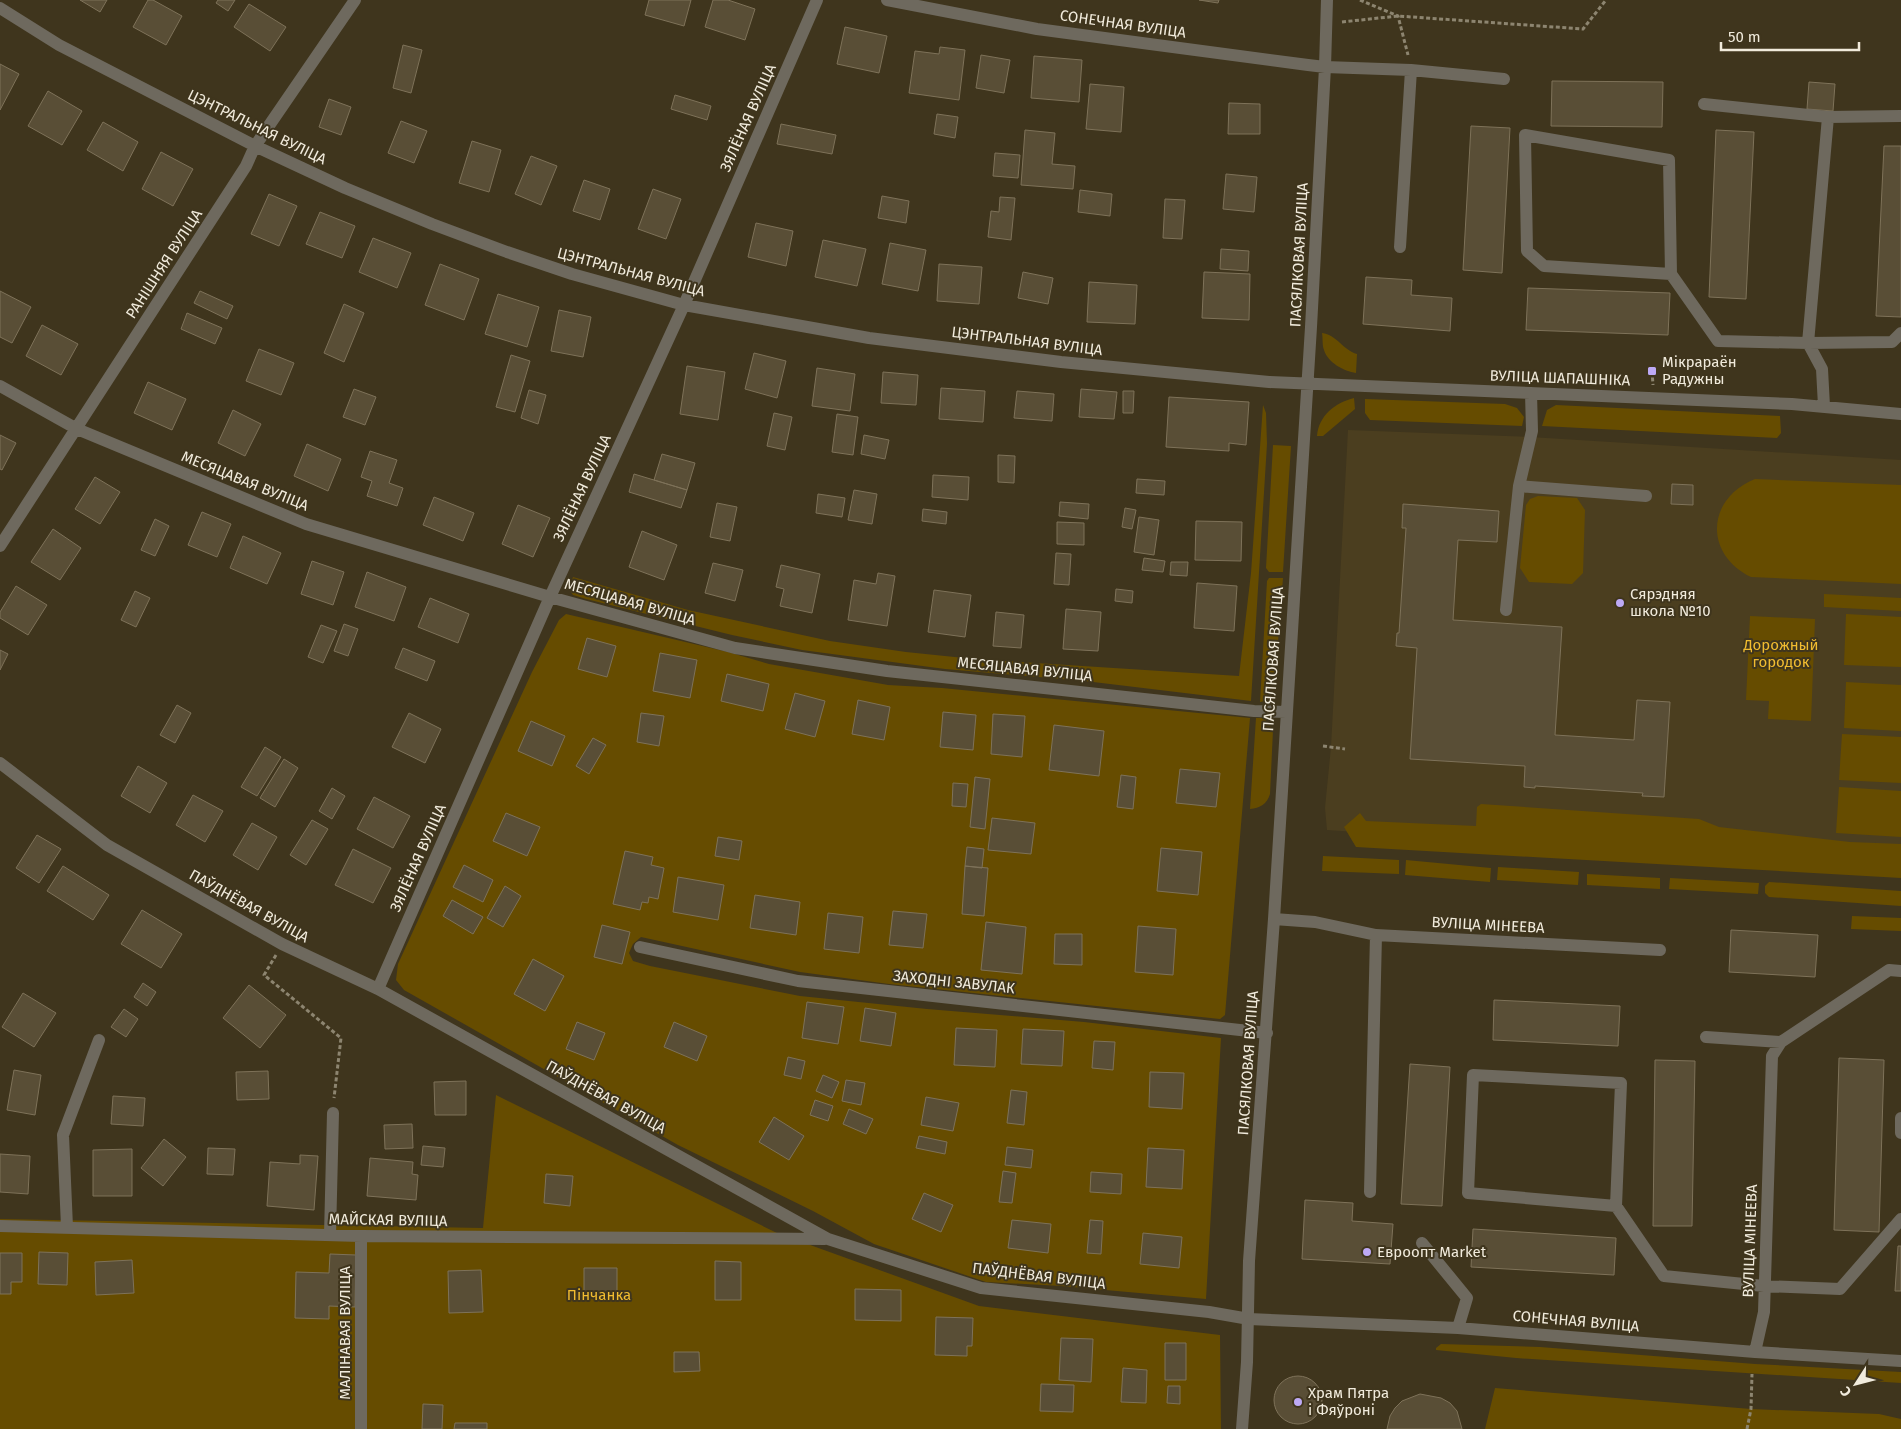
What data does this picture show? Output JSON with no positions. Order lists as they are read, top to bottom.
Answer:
{
  "streets": {
    "street": [
      "СОНЕЧНАЯ ВУЛІЦА",
      "ЗЯЛЁНАЯ ВУЛІЦА",
      "ЦЭНТРАЛЬНАЯ ВУЛІЦА",
      "ПАСЯЛКОВАЯ ВУЛІЦА",
      "РАНІШНЯЯ ВУЛІЦА",
      "ВУЛІЦА ШАПАШНІКА",
      "МЕСЯЦАВАЯ ВУЛІЦА",
      "ПАЎДНЁВАЯ ВУЛІЦА",
      "ВУЛІЦА МІНЕЕВА",
      "ЗАХОДНІ ЗАВУЛАК",
      "МАЙСКАЯ ВУЛІЦА",
      "МАЛІНАВАЯ ВУЛІЦА"
    ]
  },
  "crossings": [
    ["СОНЕЧНАЯ ВУЛІЦА", "ПАСЯЛКОВАЯ ВУЛІЦА"],
    ["СОНЕЧНАЯ ВУЛІЦА", "ПАЎДНЁВАЯ ВУЛІЦА"],
    ["СОНЕЧНАЯ ВУЛІЦА", "ВУЛІЦА МІНЕЕВА"],
    ["ЗЯЛЁНАЯ ВУЛІЦА", "ЦЭНТРАЛЬНАЯ ВУЛІЦА"],
    ["ЗЯЛЁНАЯ ВУЛІЦА", "МЕСЯЦАВАЯ ВУЛІЦА"],
    ["ЗЯЛЁНАЯ ВУЛІЦА", "ПАЎДНЁВАЯ ВУЛІЦА"],
    ["ЦЭНТРАЛЬНАЯ ВУЛІЦА", "ПАСЯЛКОВАЯ ВУЛІЦА"],
    ["ЦЭНТРАЛЬНАЯ ВУЛІЦА", "РАНІШНЯЯ ВУЛІЦА"],
    ["ЦЭНТРАЛЬНАЯ ВУЛІЦА", "ВУЛІЦА ШАПАШНІКА"],
    ["ПАСЯЛКОВАЯ ВУЛІЦА", "ВУЛІЦА ШАПАШНІКА"],
    ["ПАСЯЛКОВАЯ ВУЛІЦА", "МЕСЯЦАВАЯ ВУЛІЦА"],
    ["ПАСЯЛКОВАЯ ВУЛІЦА", "ПАЎДНЁВАЯ ВУЛІЦА"],
    ["ПАСЯЛКОВАЯ ВУЛІЦА", "ВУЛІЦА МІНЕЕВА"],
    ["ПАСЯЛКОВАЯ ВУЛІЦА", "ЗАХОДНІ ЗАВУЛАК"],
    ["РАНІШНЯЯ ВУЛІЦА", "МЕСЯЦАВАЯ ВУЛІЦА"],
    ["ПАЎДНЁВАЯ ВУЛІЦА", "МАЙСКАЯ ВУЛІЦА"],
    ["МАЙСКАЯ ВУЛІЦА", "МАЛІНАВАЯ ВУЛІЦА"]
  ],
  "parks": ["Дорожный городок", "Пінчанка"],
  "places": {
    "transit": ["Мікрараён Радужны"],
    "other": ["Сярэдняя школа №10", "Евроопт Market", "Храм Пятра і Фяўроні"]
  },
  "scale_bar": "50 m",
  "north": "bottom left"
}
